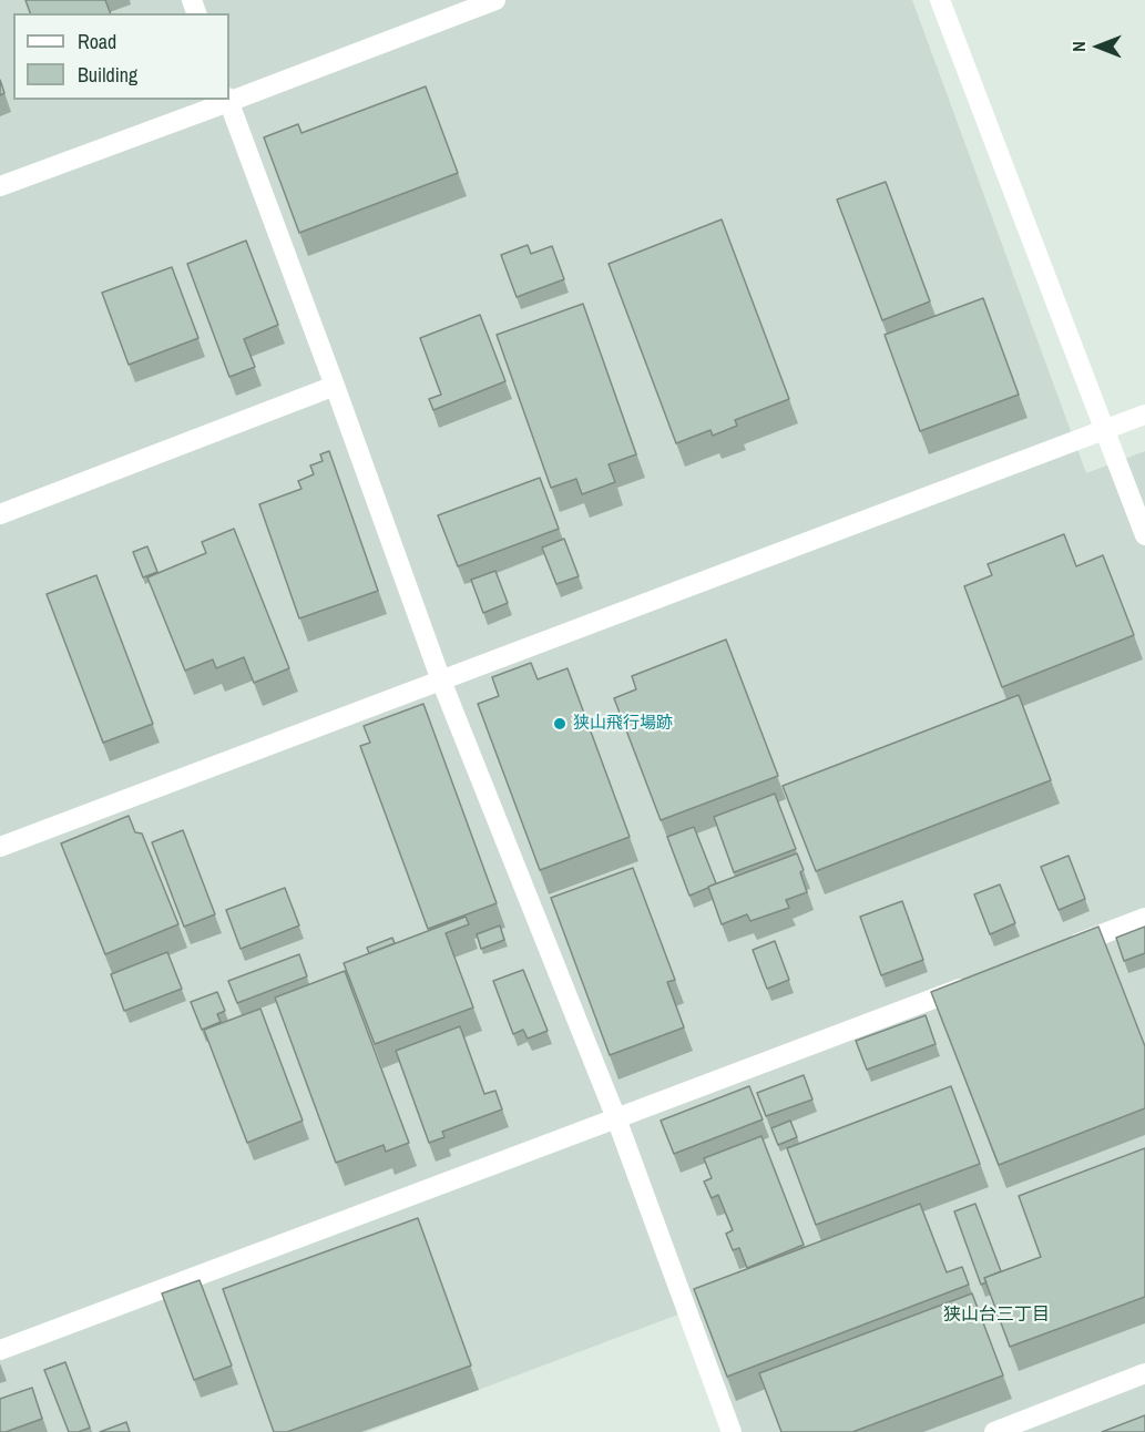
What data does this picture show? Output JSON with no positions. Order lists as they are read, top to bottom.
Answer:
{
  "districts": ["狭山台三丁目"],
  "places": ["狭山飛行場跡"],
  "legend": ["Road", "Building"],
  "north": "left"
}
